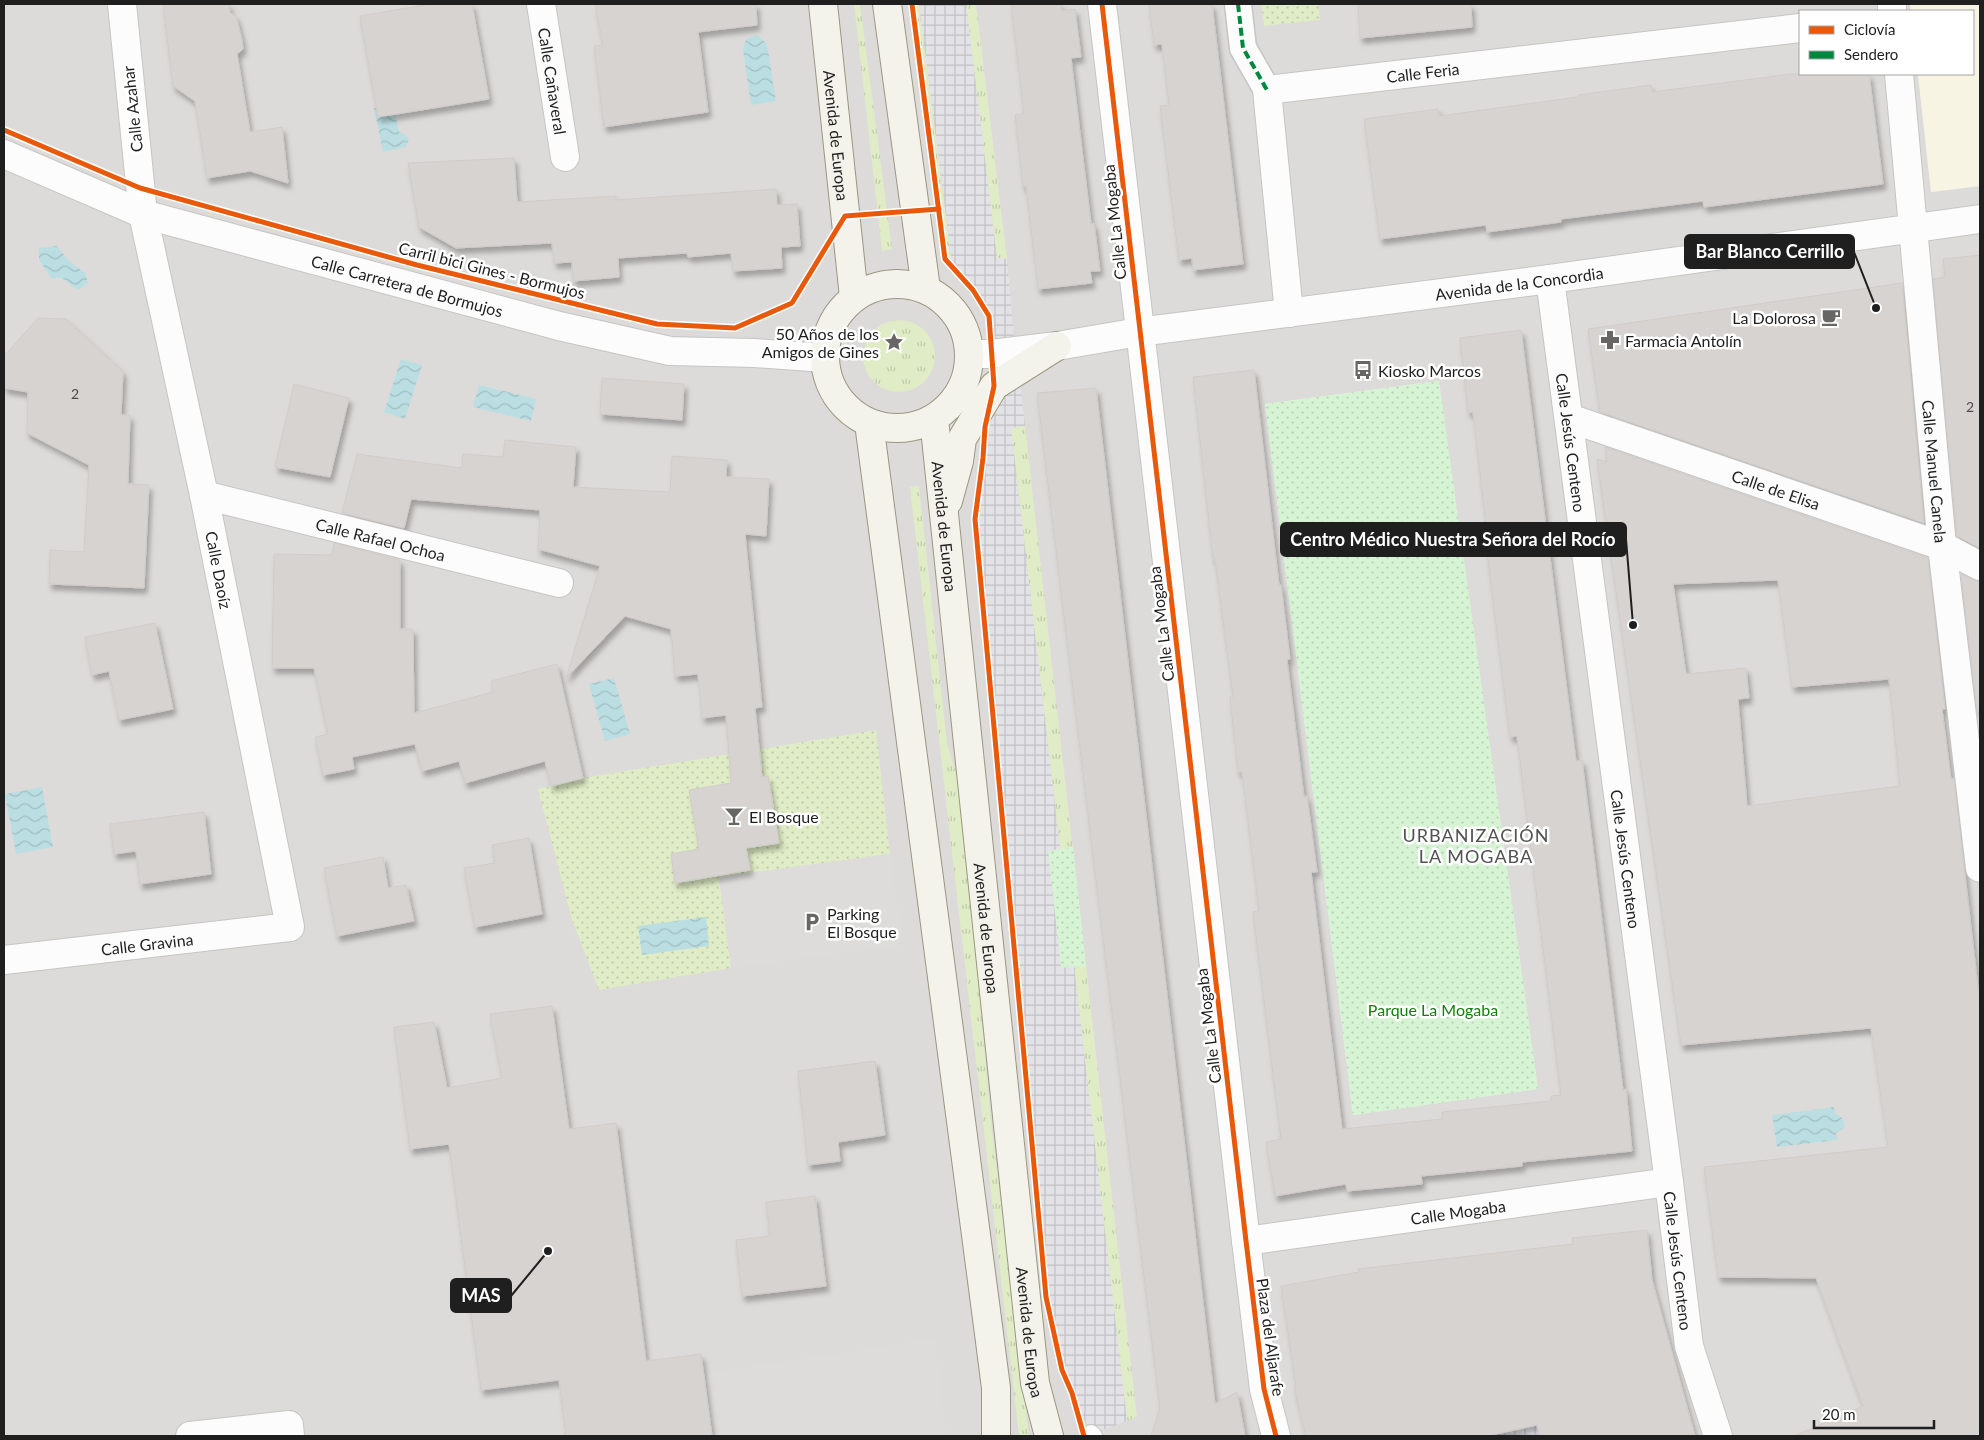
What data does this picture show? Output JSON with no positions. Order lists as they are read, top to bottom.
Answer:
{
  "streets": {
    "main road": ["Avenida de Europa"],
    "street": [
      "Calle Feria",
      "Calle Cañaveral",
      "Calle Azahar",
      "Calle La Mogaba",
      "Avenida de la Concordia",
      "Calle Carretera de Bormujos",
      "Calle Jesús Centeno",
      "Calle Manuel Canela",
      "Calle de Elisa",
      "Calle Rafael Ochoa",
      "Calle Daoíz",
      "Calle Gravina",
      "Calle Mogaba",
      "Plaza del Aljarafe"
    ],
    "cycle path": ["Carril bici Gines - Bormujos"]
  },
  "crossings": [
    ["Calle Azahar", "Calle Carretera de Bormujos"],
    ["Calle Azahar", "Calle Daoíz"],
    ["Avenida de Europa", "Avenida de la Concordia"],
    ["Avenida de Europa", "Calle Carretera de Bormujos"],
    ["Calle La Mogaba", "Avenida de la Concordia"],
    ["Calle La Mogaba", "Calle Mogaba"],
    ["Calle La Mogaba", "Plaza del Aljarafe"],
    ["Avenida de la Concordia", "Calle Carretera de Bormujos"],
    ["Avenida de la Concordia", "Calle Jesús Centeno"],
    ["Avenida de la Concordia", "Calle Manuel Canela"],
    ["Calle Carretera de Bormujos", "Calle Daoíz"],
    ["Calle Jesús Centeno", "Calle de Elisa"],
    ["Calle Jesús Centeno", "Calle Mogaba"],
    ["Calle Manuel Canela", "Calle de Elisa"],
    ["Calle Rafael Ochoa", "Calle Daoíz"],
    ["Calle Daoíz", "Calle Gravina"],
    ["Calle Mogaba", "Plaza del Aljarafe"]
  ],
  "districts": ["URBANIZACIÓN LA MOGABA"],
  "parks": ["Parque La Mogaba"],
  "places": {
    "other": ["Bar Blanco Cerrillo", "Centro Médico Nuestra Señora del Rocío", "MAS"],
    "cafe": ["La Dolorosa"],
    "pharmacy": ["Farmacia Antolín"],
    "place": ["50 Años de los Amigos de Gines"],
    "bus stop": ["Kiosko Marcos"],
    "bar": ["El Bosque"],
    "parking": ["Parking El Bosque"]
  },
  "house_numbers": ["2", "2"],
  "legend": ["Ciclovía", "Sendero"],
  "scale_bar": "20 m"
}
